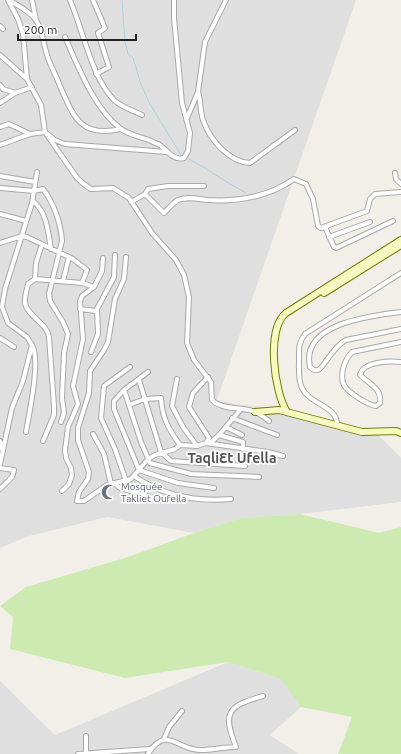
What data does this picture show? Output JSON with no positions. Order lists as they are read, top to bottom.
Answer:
{
  "districts": ["Taqliɛt Ufella"],
  "places": {
    "mosque": ["Mosquée Takliet Oufella"]
  },
  "scale_bar": "200 m"
}
